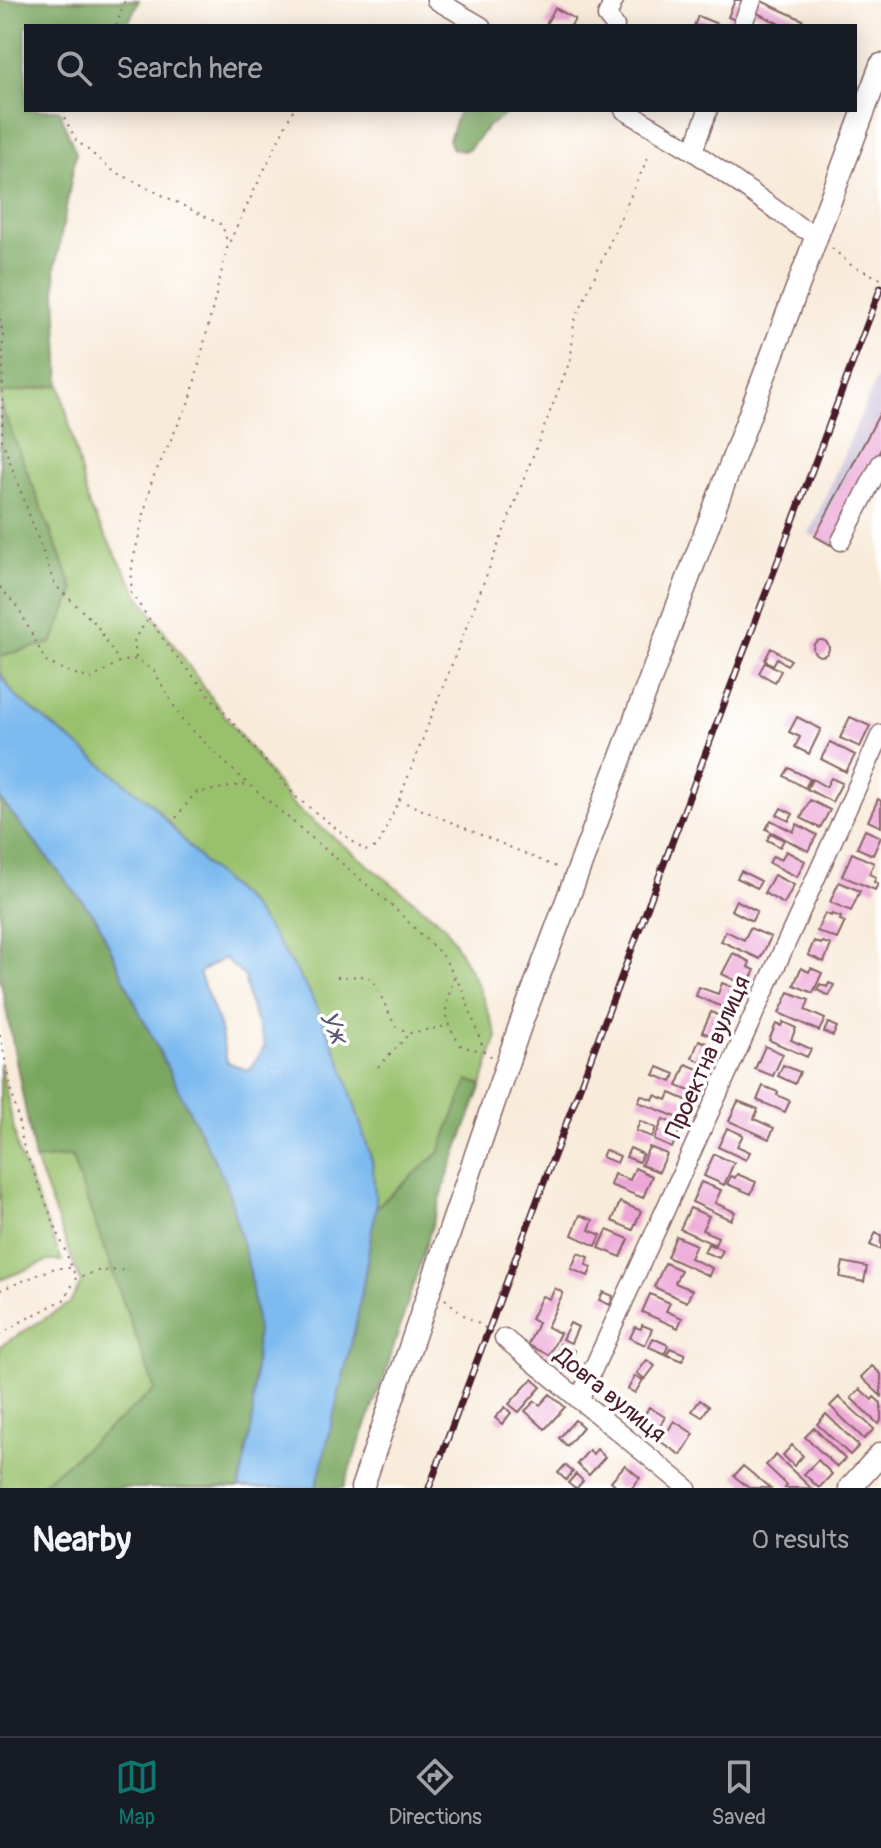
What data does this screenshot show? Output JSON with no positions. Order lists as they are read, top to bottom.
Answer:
{
  "streets": {
    "street": ["Проектна вулиця", "Довга вулиця"]
  },
  "crossings": [
    ["Проектна вулиця", "Довга вулиця"]
  ],
  "water": ["Уж"],
  "page": {
    "search": "Search here",
    "heading": ["Nearby", "0 results"],
    "nav": ["Map", "Directions", "Saved"]
  }
}
